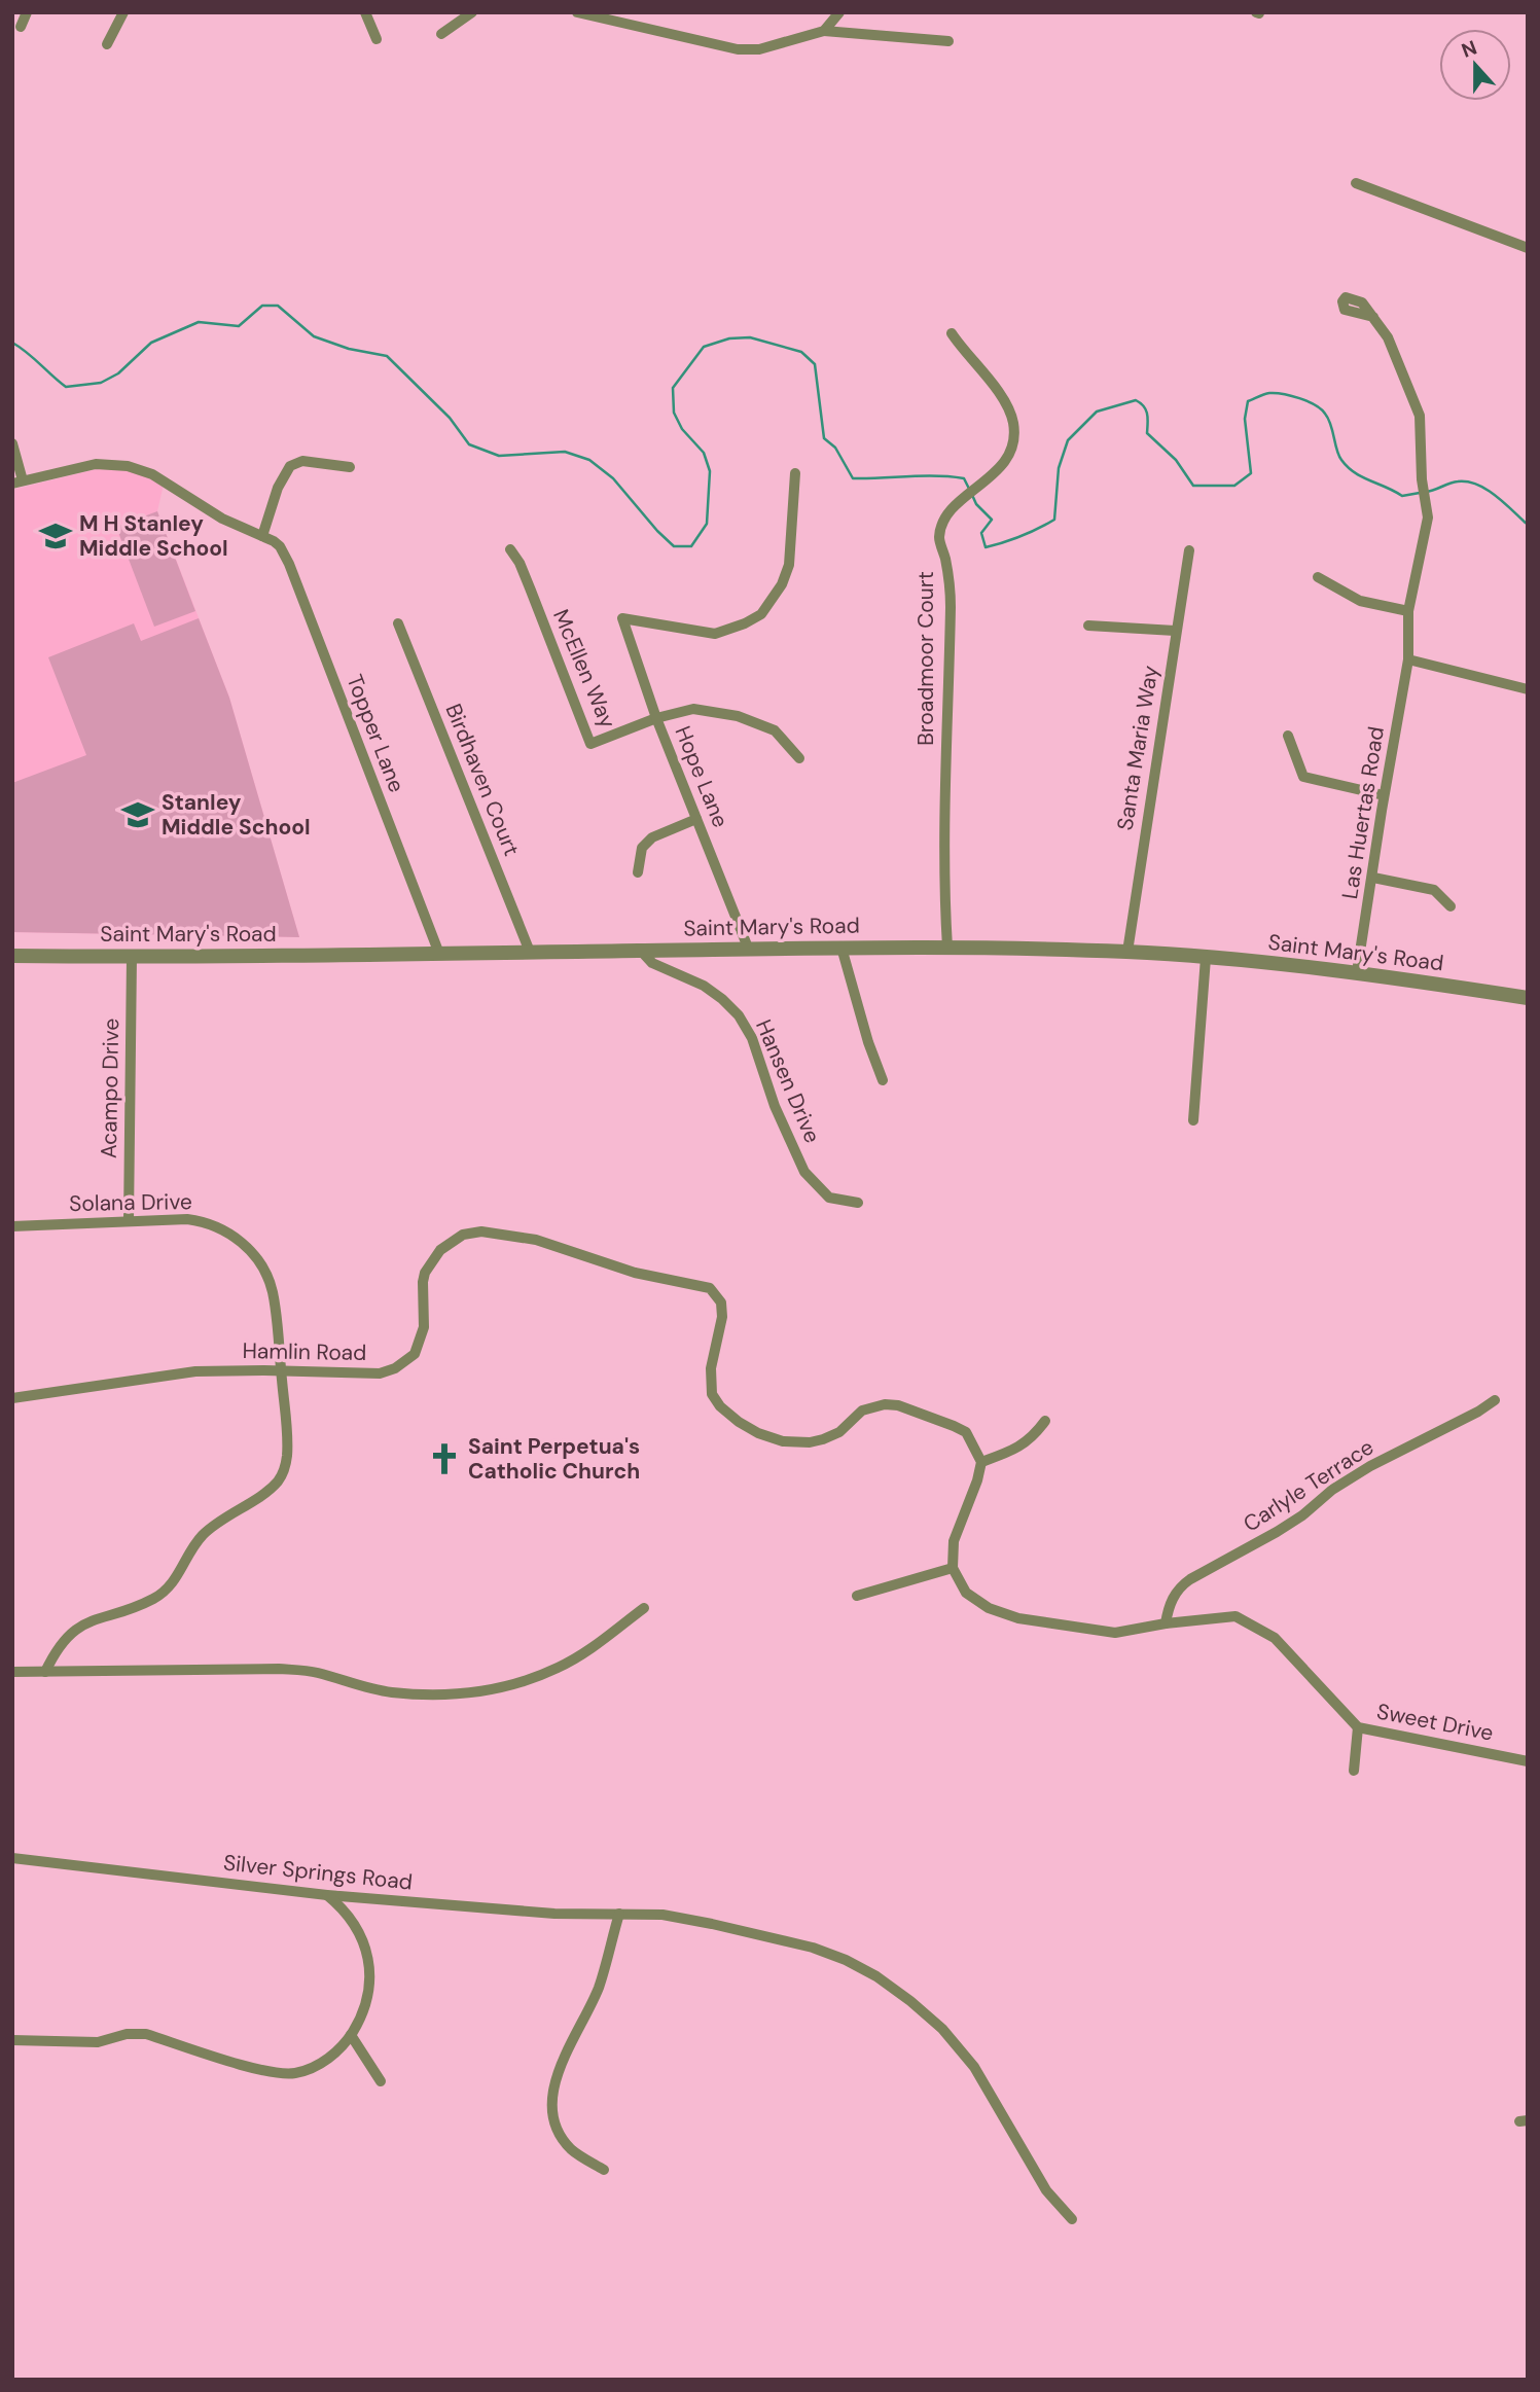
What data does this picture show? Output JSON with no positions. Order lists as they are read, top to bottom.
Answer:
{
  "streets": {
    "street": [
      "Broadmoor Court",
      "McEllen Way",
      "Topper Lane",
      "Santa Maria Way",
      "Hope Lane",
      "Birdhaven Court",
      "Las Huertas Road",
      "Saint Mary's Road",
      "Hansen Drive",
      "Acampo Drive",
      "Solana Drive",
      "Hamlin Road",
      "Carlyle Terrace",
      "Sweet Drive",
      "Silver Springs Road"
    ]
  },
  "crossings": [
    ["Broadmoor Court", "Saint Mary's Road"],
    ["McEllen Way", "Hope Lane"],
    ["Topper Lane", "Saint Mary's Road"],
    ["Santa Maria Way", "Saint Mary's Road"],
    ["Hope Lane", "Saint Mary's Road"],
    ["Birdhaven Court", "Saint Mary's Road"],
    ["Las Huertas Road", "Saint Mary's Road"],
    ["Saint Mary's Road", "Hansen Drive"],
    ["Saint Mary's Road", "Acampo Drive"],
    ["Acampo Drive", "Solana Drive"],
    ["Solana Drive", "Hamlin Road"],
    ["Carlyle Terrace", "Sweet Drive"]
  ],
  "places": {
    "school or university": ["M H Stanley Middle School", "Stanley Middle School"],
    "church": ["Saint Perpetua's Catholic Church"]
  },
  "north": "top"
}
